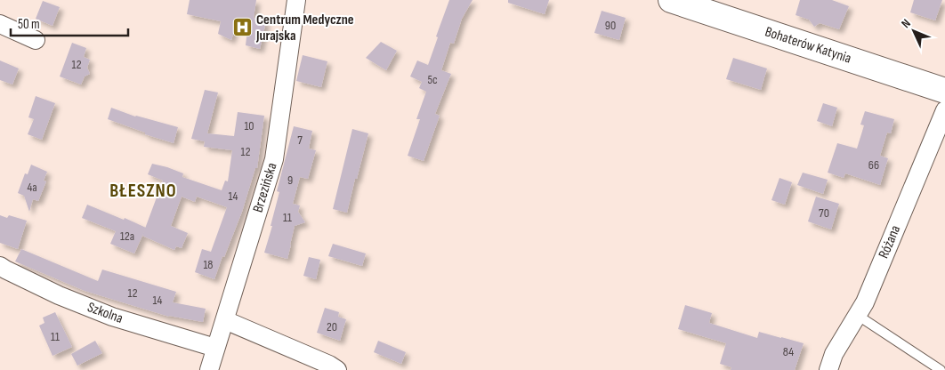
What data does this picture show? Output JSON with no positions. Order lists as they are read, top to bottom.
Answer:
{
  "streets": {
    "street": [
      "Bohaterów Katynia",
      "Brzezińska",
      "Różana",
      "Szkolna"
    ]
  },
  "crossings": [
    ["Brzezińska", "Szkolna"]
  ],
  "districts": ["BŁESZNO"],
  "places": {
    "hospital": ["Centrum Medyczne Jurajska"]
  },
  "house_numbers": [
    "90",
    "12",
    "5c",
    "10",
    "7",
    "12",
    "66",
    "9",
    "4a",
    "14",
    "70",
    "11",
    "12a",
    "18",
    "12",
    "14",
    "20",
    "11",
    "84"
  ],
  "scale_bar": "50 m",
  "north": "top left"
}
